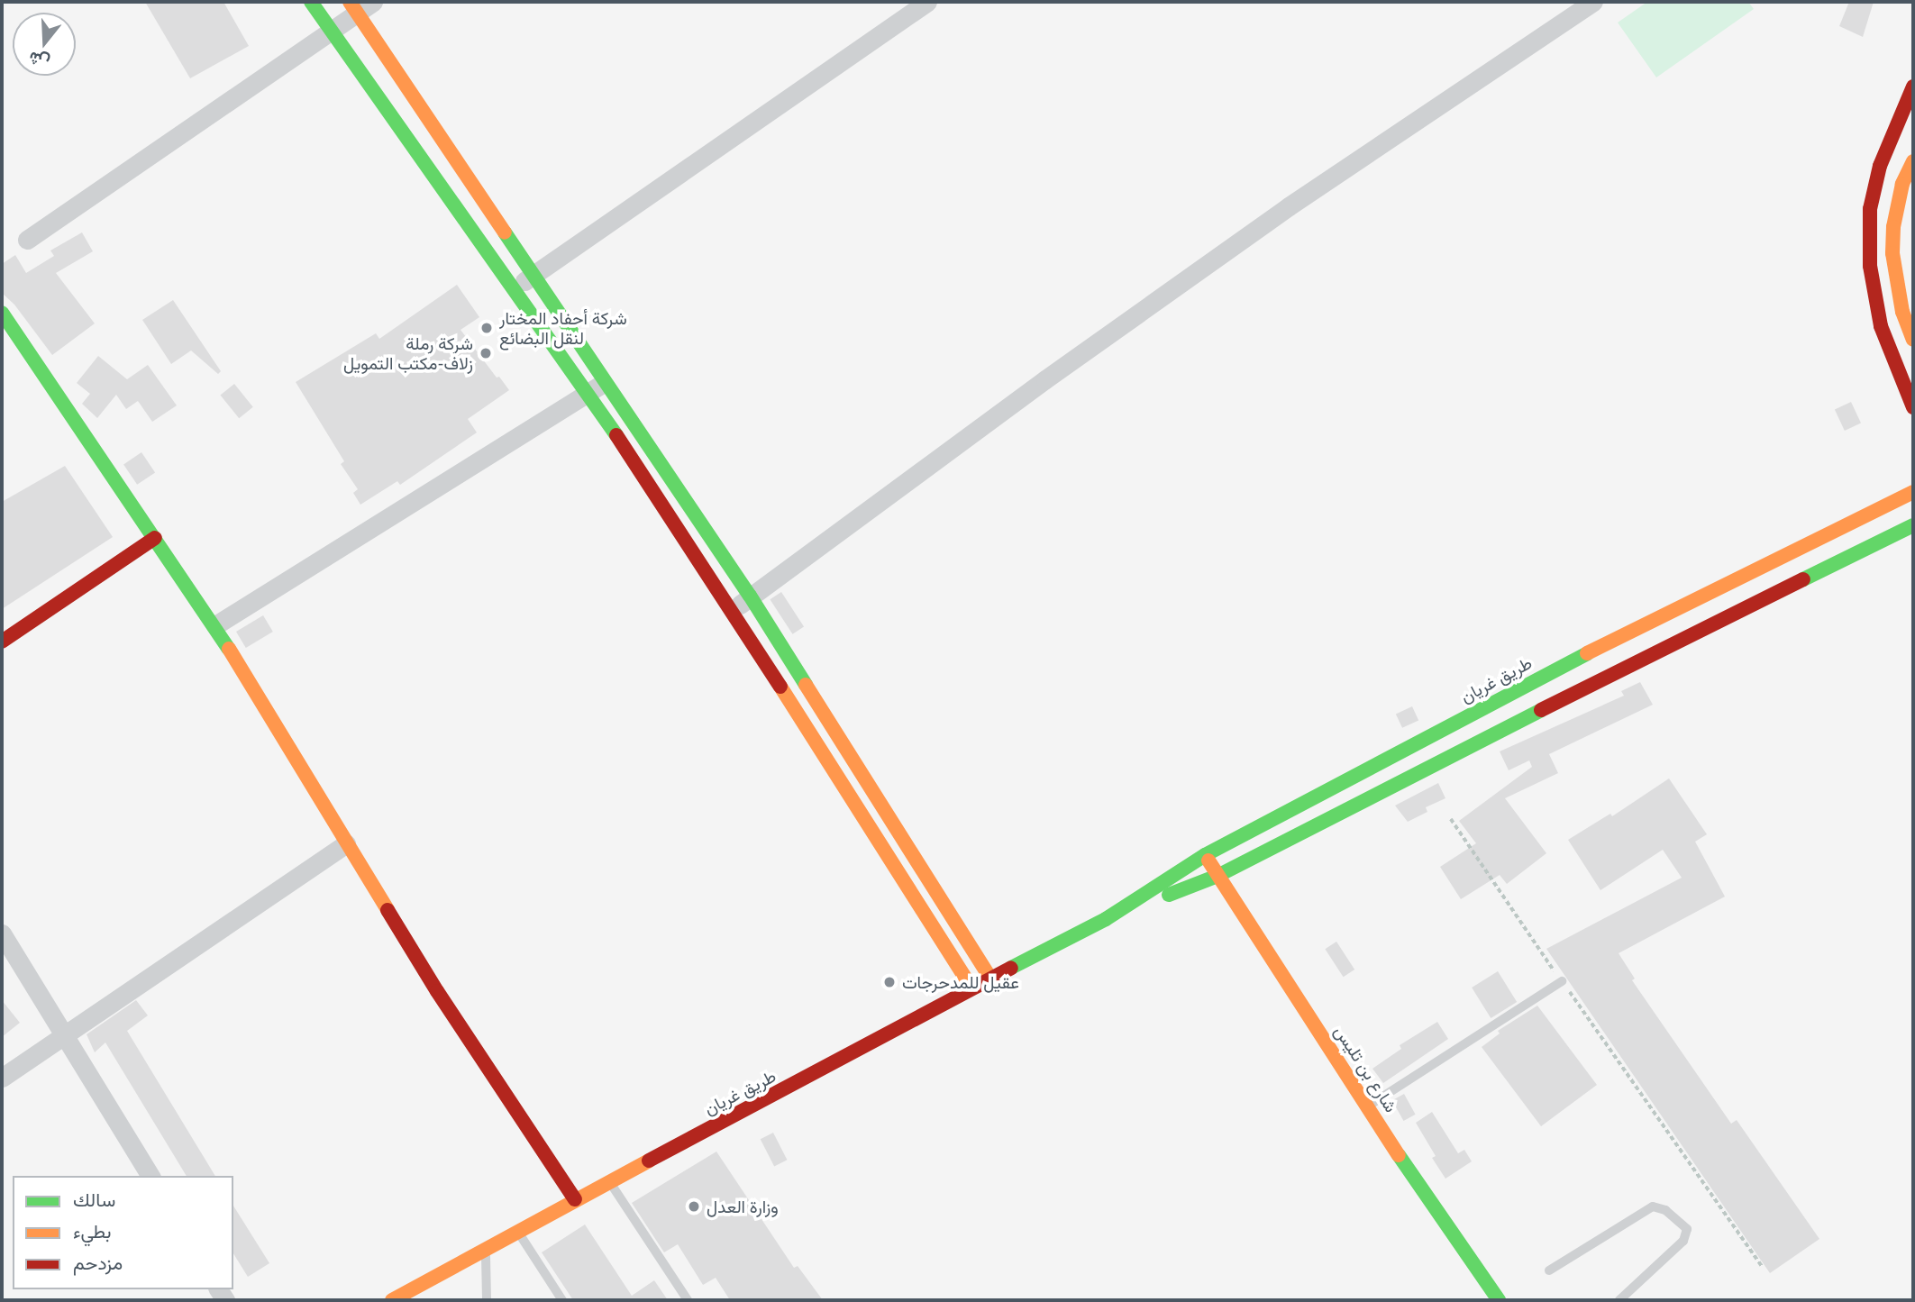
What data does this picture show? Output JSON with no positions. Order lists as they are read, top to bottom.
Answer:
{
  "streets": {
    "main road": ["طريق غريان", "شارع بن تليس"]
  },
  "crossings": [
    ["طريق غريان", "شارع بن تليس"]
  ],
  "places": [
    "شركة أحفاد المختار لنقل البضائع",
    "شركة رملة زلاف-مكتب التمويل",
    "عقيل للمدحرجات",
    "وزارة العدل"
  ],
  "legend": ["سالك", "بطيء", "مزدحم"],
  "north": "bottom"
}
